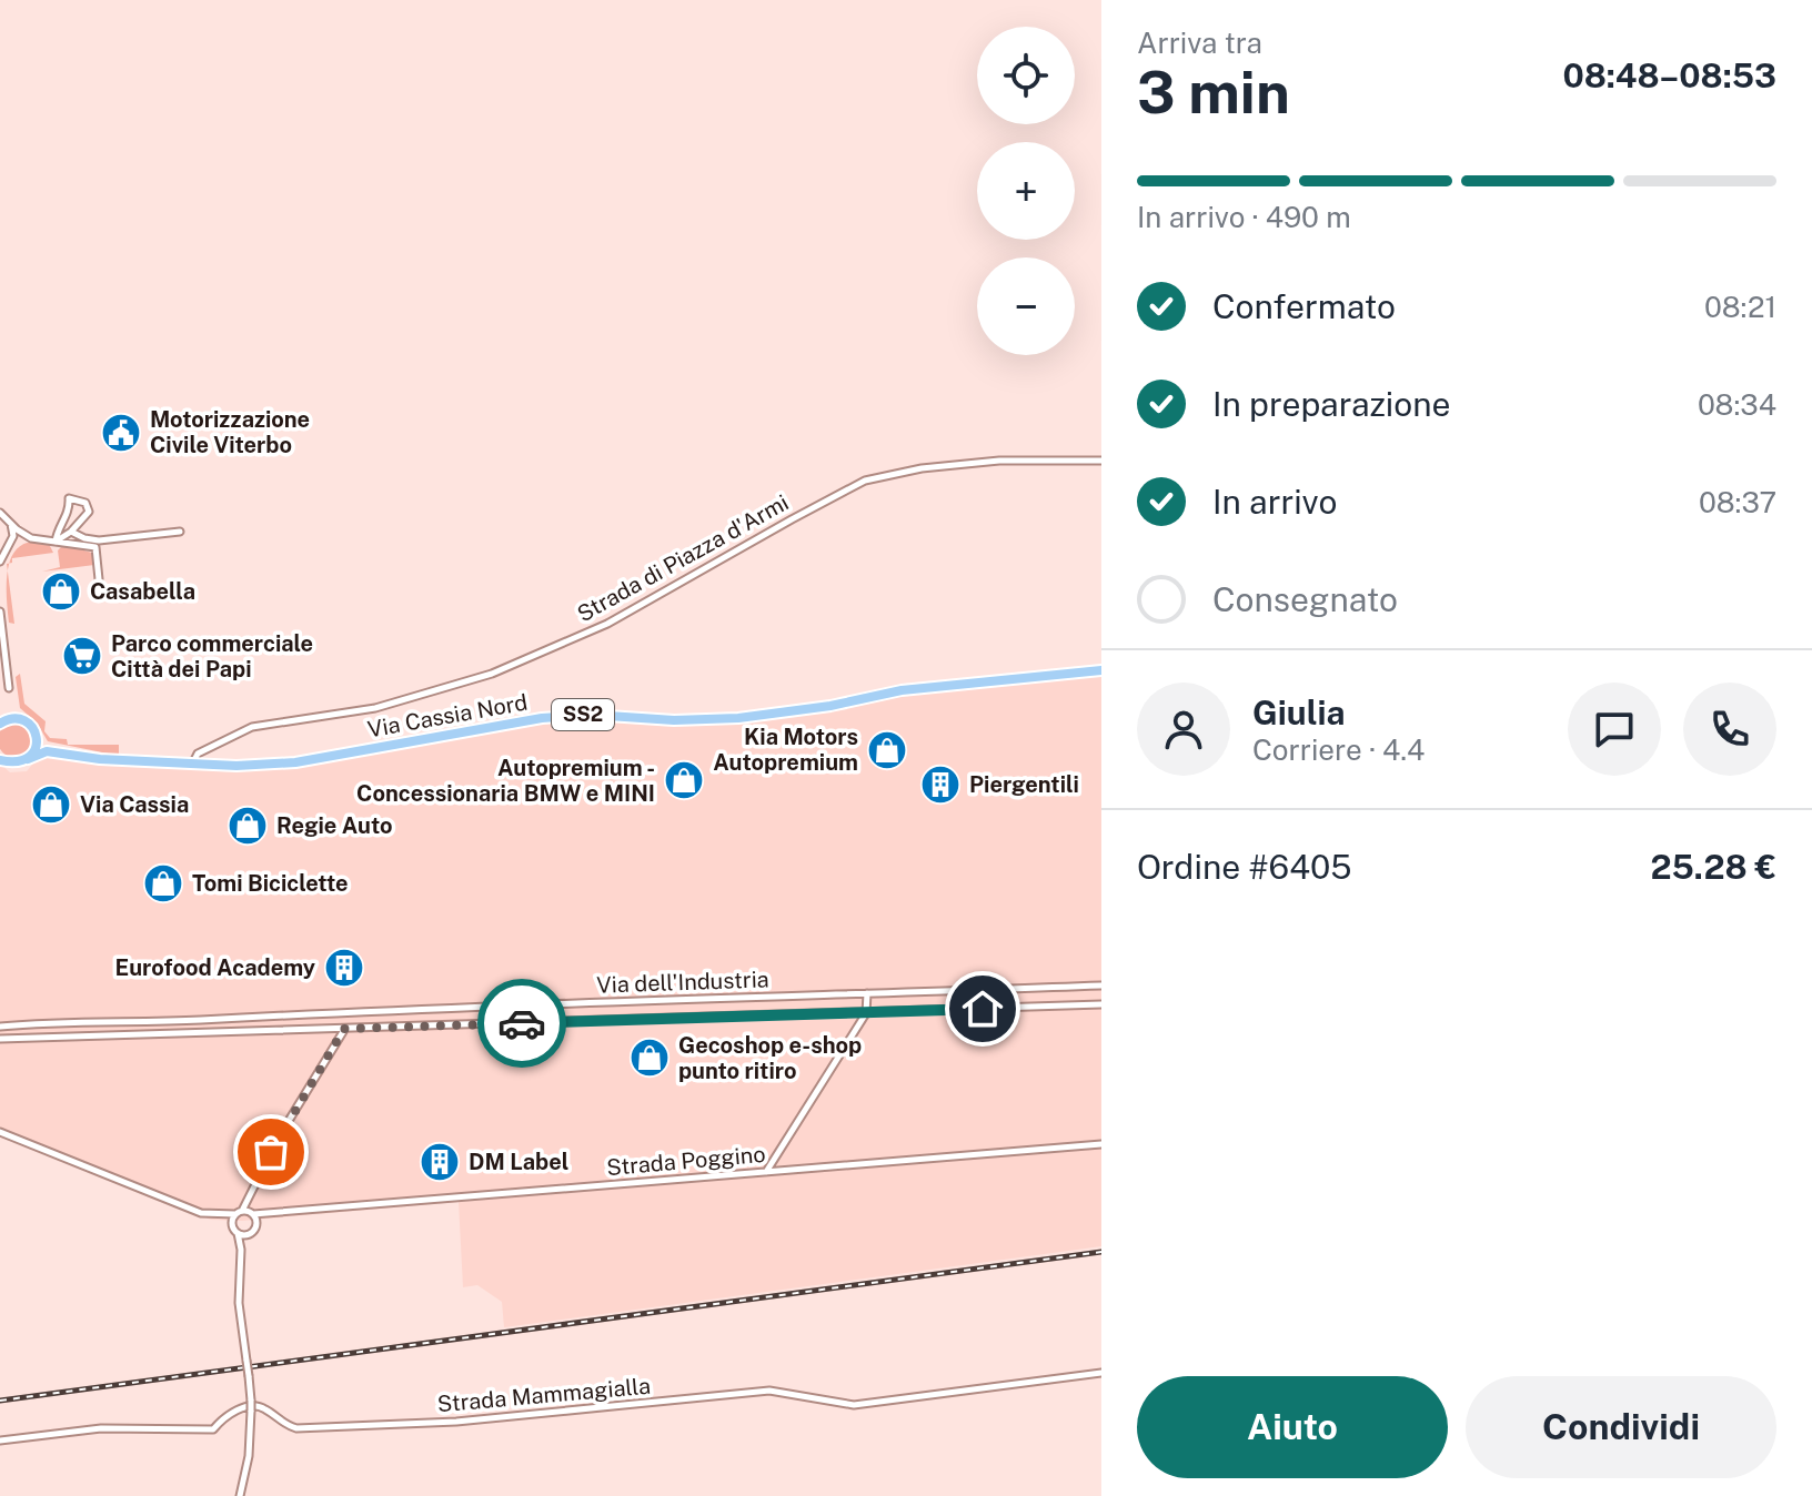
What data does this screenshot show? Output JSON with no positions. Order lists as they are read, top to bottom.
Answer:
{
  "streets": {
    "main road": ["SS2", "Via Cassia Nord"],
    "street": [
      "Strada di Piazza d'Armi",
      "Via dell'Industria",
      "Strada Poggino",
      "Strada Mammagialla"
    ]
  },
  "crossings": [
    ["Strada di Piazza d'Armi", "Via Cassia Nord"],
    ["SS2", "Via Cassia Nord"]
  ],
  "places": {
    "public building": ["Motorizzazione Civile Viterbo"],
    "shop": [
      "Casabella",
      "Kia Motors Autopremium",
      "Autopremium - Concessionaria BMW e MINI",
      "Via Cassia",
      "Regie Auto",
      "Tomi Biciclette",
      "Gecoshop e-shop punto ritiro"
    ],
    "supermarket": ["Parco commerciale Città dei Papi"],
    "building": ["Piergentili", "Eurofood Academy", "DM Label"]
  },
  "page": {
    "heading": ["3 min", "Arriva tra", "08:48–08:53"],
    "panel": [
      "Giulia",
      "Corriere · 4.4",
      "Ordine #6405",
      "25.28 €"
    ],
    "map_buttons": ["+", "−"],
    "bar": "In arrivo · 490 m",
    "list": [
      ["Confermato", "08:21"],
      ["In preparazione", "08:34"],
      ["In arrivo", "08:37"],
      "Consegnato"
    ],
    "buttons": ["Aiuto", "Condividi"]
  }
}
